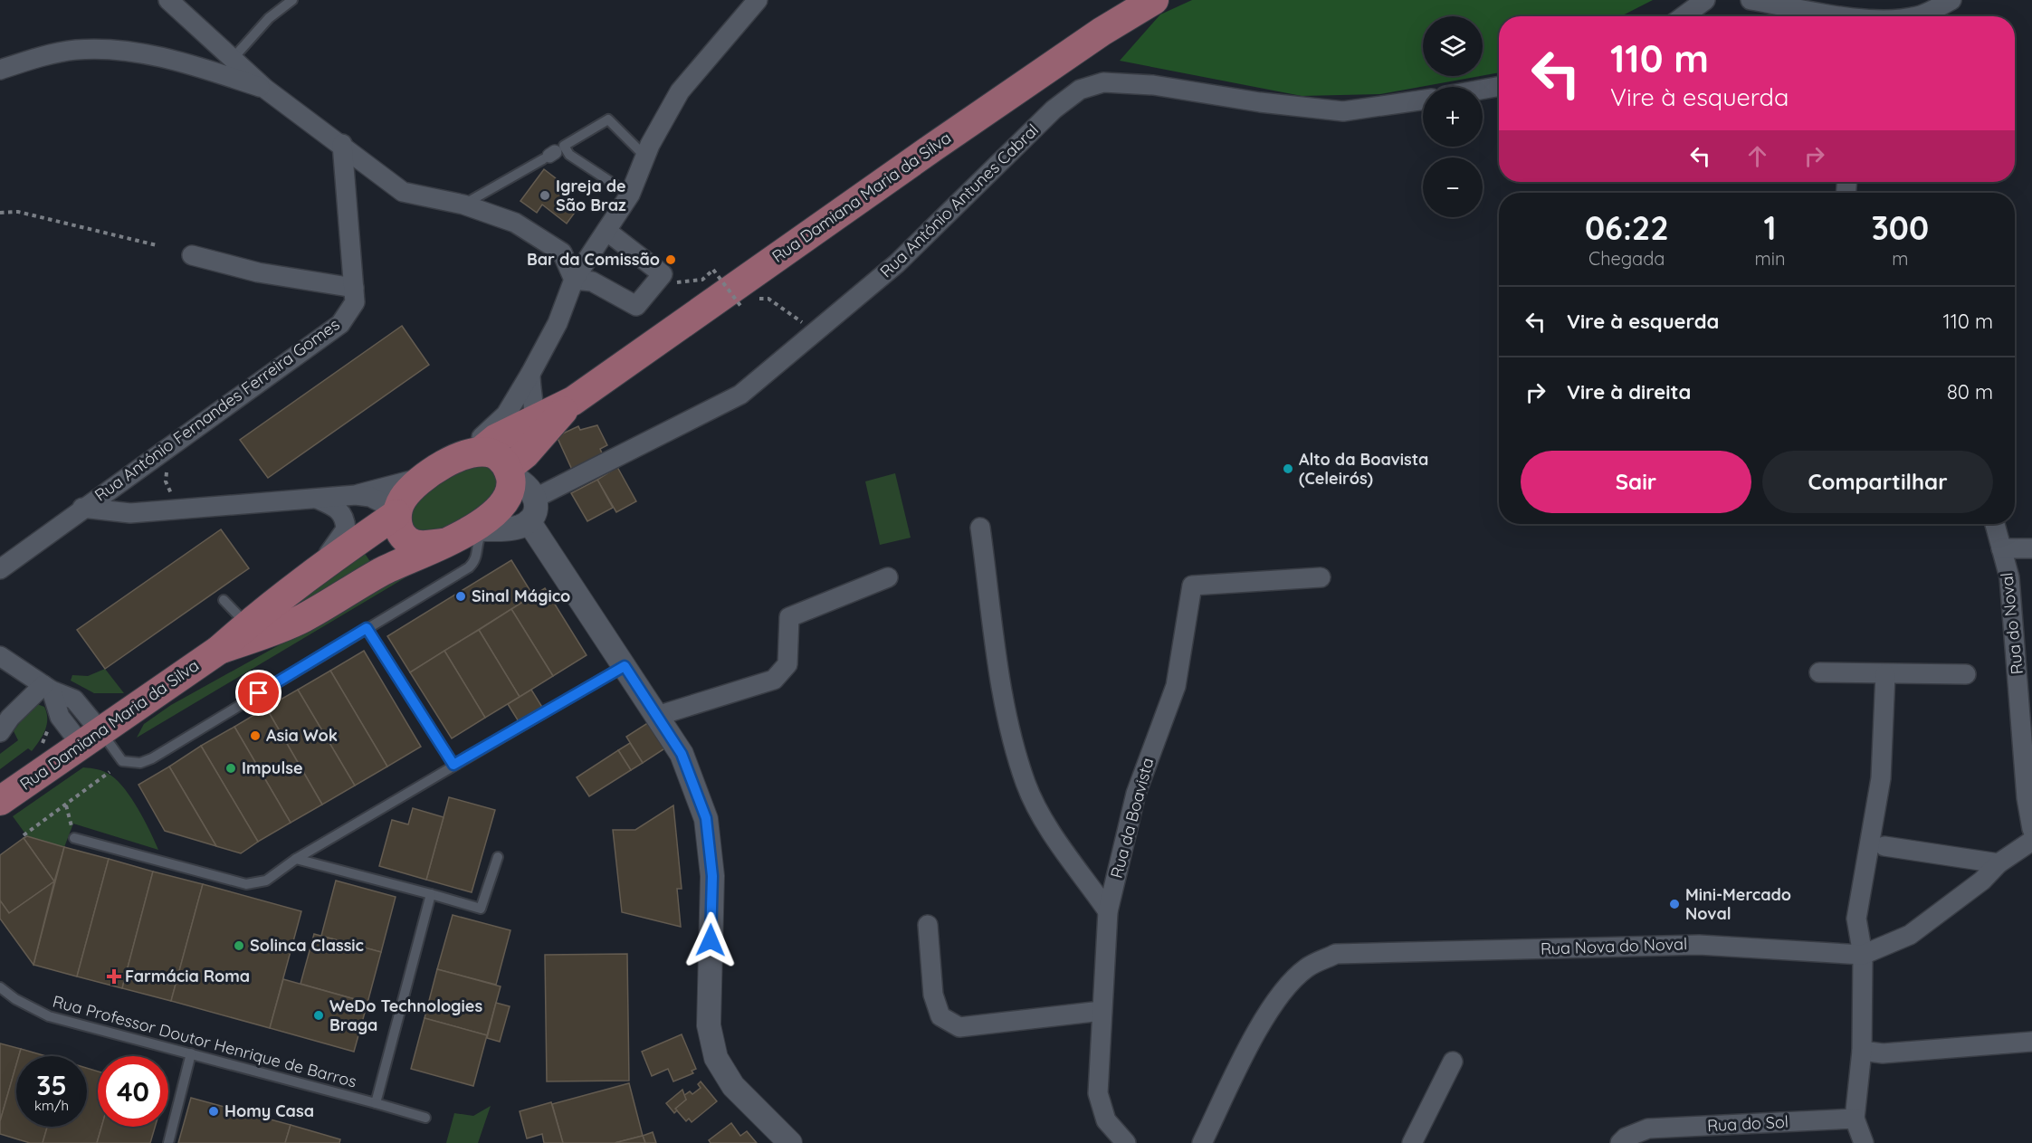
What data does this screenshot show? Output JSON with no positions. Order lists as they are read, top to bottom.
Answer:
{
  "streets": {
    "main road": ["Rua Damiana Maria da Silva"],
    "street": [
      "Rua António Antunes Cabral",
      "Rua António Fernandes Ferreira Gomes",
      "Rua do Noval",
      "Rua da Boavista",
      "Rua Nova do Noval",
      "Rua do Sol"
    ],
    "lane": ["Rua Professor Doutor Henrique de Barros"]
  },
  "crossings": [
    ["Rua Damiana Maria da Silva", "Rua António Antunes Cabral"]
  ],
  "places": {
    "other": [
      "Igreja de São Braz",
      "Bar da Comissão",
      "Alto da Boavista (Celeirós)",
      "Sinal Mágico",
      "Asia Wok",
      "Impulse",
      "Mini-Mercado Noval",
      "Solinca Classic",
      "WeDo Technologies Braga",
      "Homy Casa"
    ],
    "health": ["Farmácia Roma"]
  },
  "page": {
    "map_buttons": ["+", "−"],
    "turn": ["110 m", "Vire à esquerda"],
    "eta": [
      "06:22",
      "Chegada",
      "1",
      "min",
      "300",
      "m"
    ],
    "list": [
      {
        "name": "Vire à esquerda",
        "value": "110 m"
      },
      {
        "name": "Vire à direita",
        "value": "80 m"
      }
    ],
    "buttons": ["Sair", "Compartilhar"],
    "speed": "35 km/h",
    "limit": "40"
  }
}
